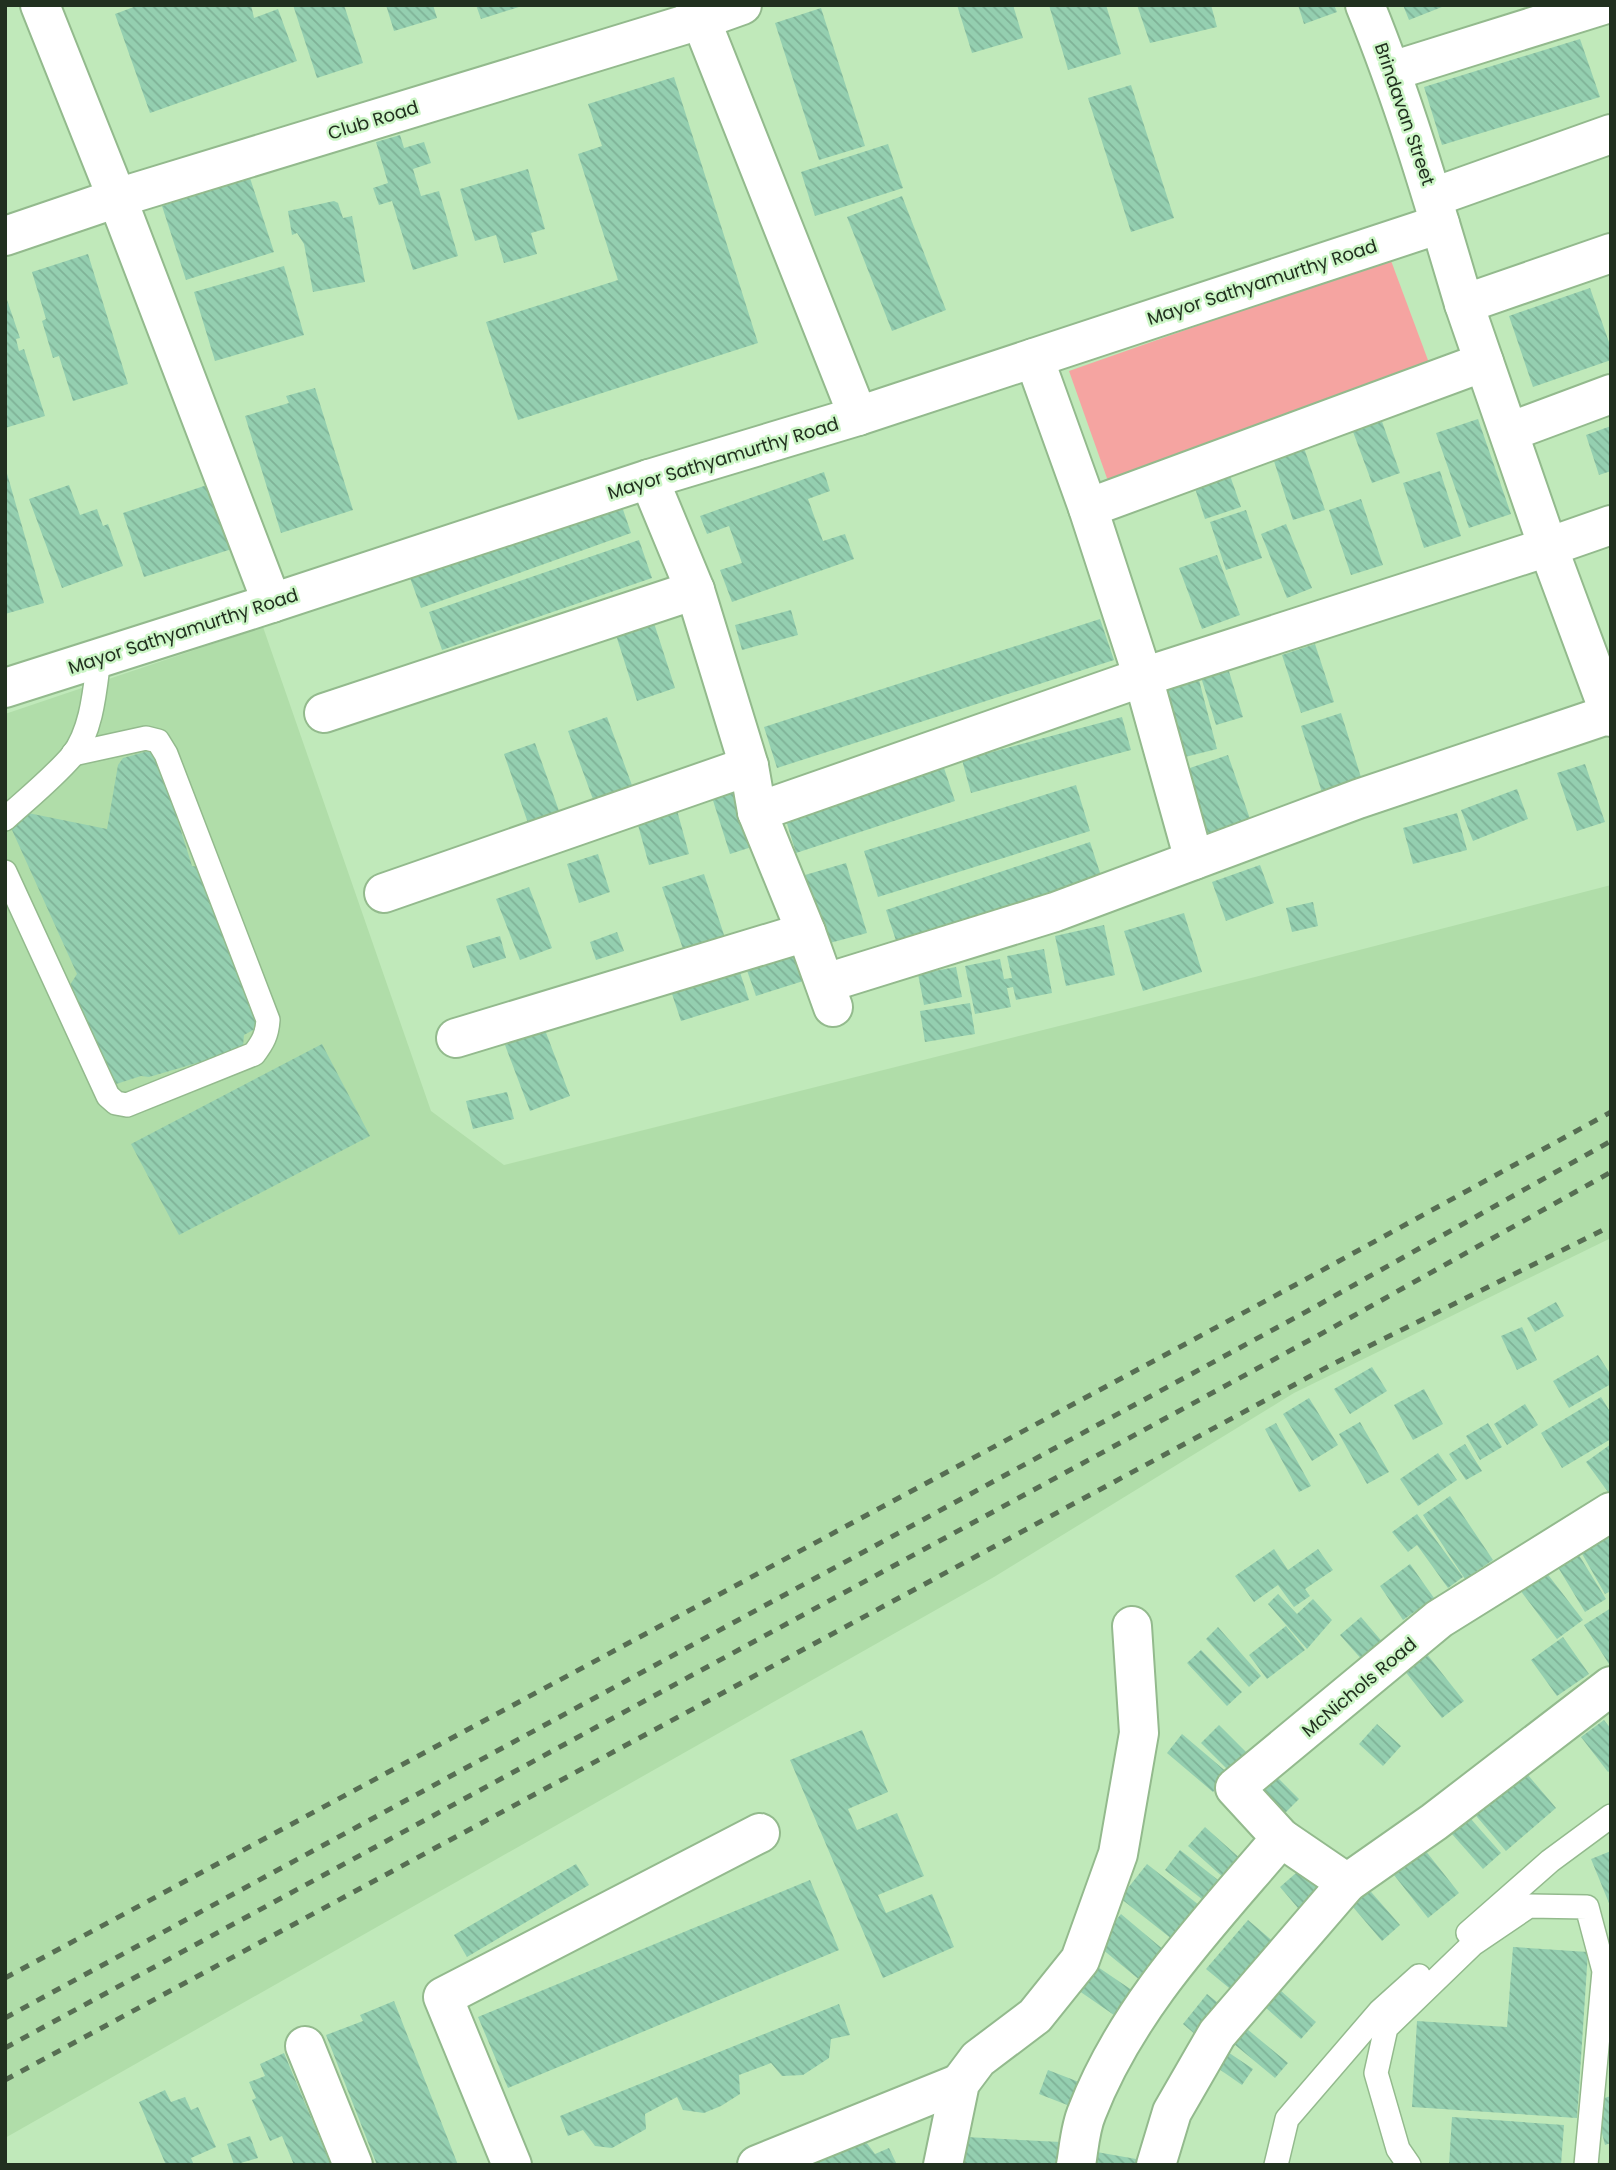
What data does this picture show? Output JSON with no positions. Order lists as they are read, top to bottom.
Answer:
{
  "streets": {
    "street": [
      "Brindavan Street",
      "Club Road",
      "Mayor Sathyamurthy Road",
      "McNichols Road"
    ]
  },
  "crossings": [
    ["Brindavan Street", "Mayor Sathyamurthy Road"]
  ]
}
